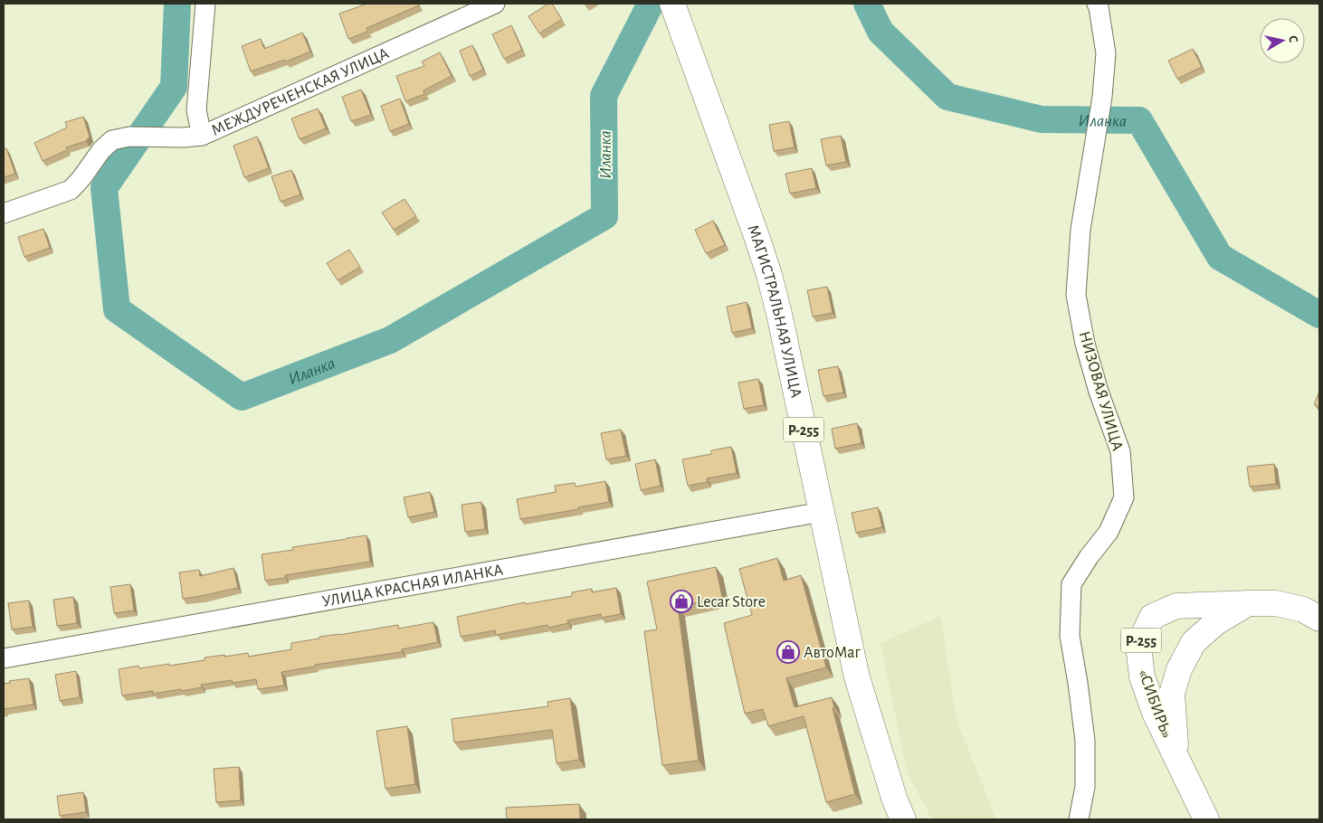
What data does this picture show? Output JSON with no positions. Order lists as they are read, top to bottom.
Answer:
{
  "streets": {
    "main road": ["МАГИСТРАЛЬНАЯ УЛИЦА", "Р-255", "«СИБИРЬ»"],
    "street": ["МЕЖДУРЕЧЕНСКАЯ УЛИЦА", "НИЗОВАЯ УЛИЦА", "УЛИЦА КРАСНАЯ ИЛАНКА"]
  },
  "crossings": [
    ["МАГИСТРАЛЬНАЯ УЛИЦА", "УЛИЦА КРАСНАЯ ИЛАНКА"]
  ],
  "water": ["Иланка"],
  "places": {
    "shop": ["Lecar Store", "АвтоМаг"]
  },
  "north": "right"
}
